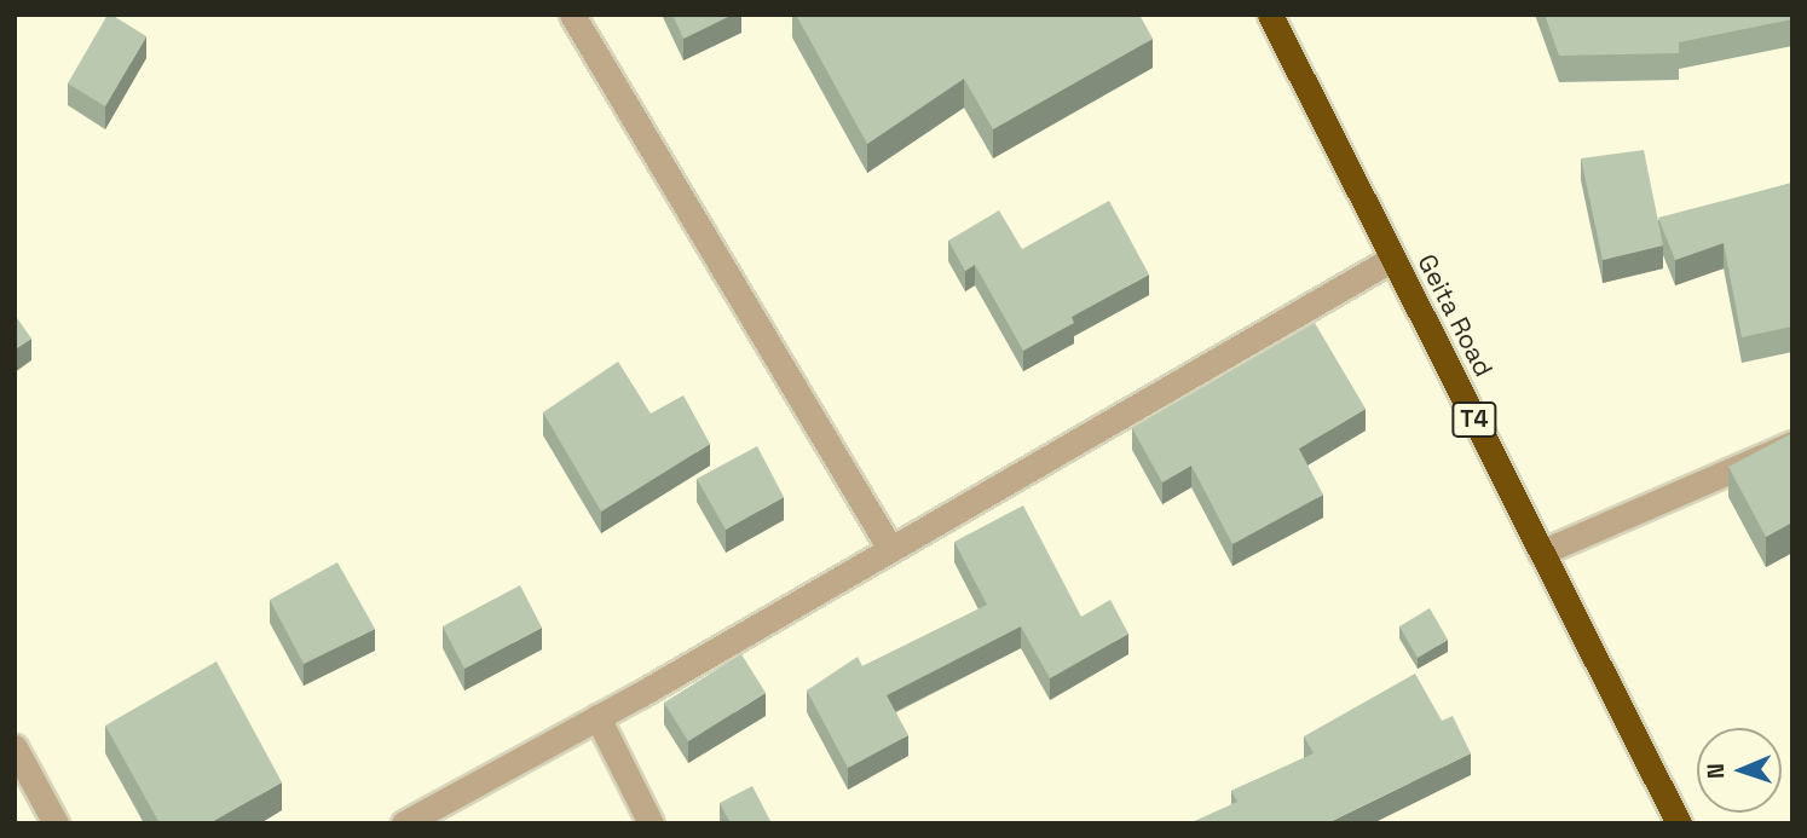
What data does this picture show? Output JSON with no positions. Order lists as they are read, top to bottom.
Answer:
{
  "streets": {
    "highway": ["Geita Road", "T4"]
  },
  "north": "left"
}
